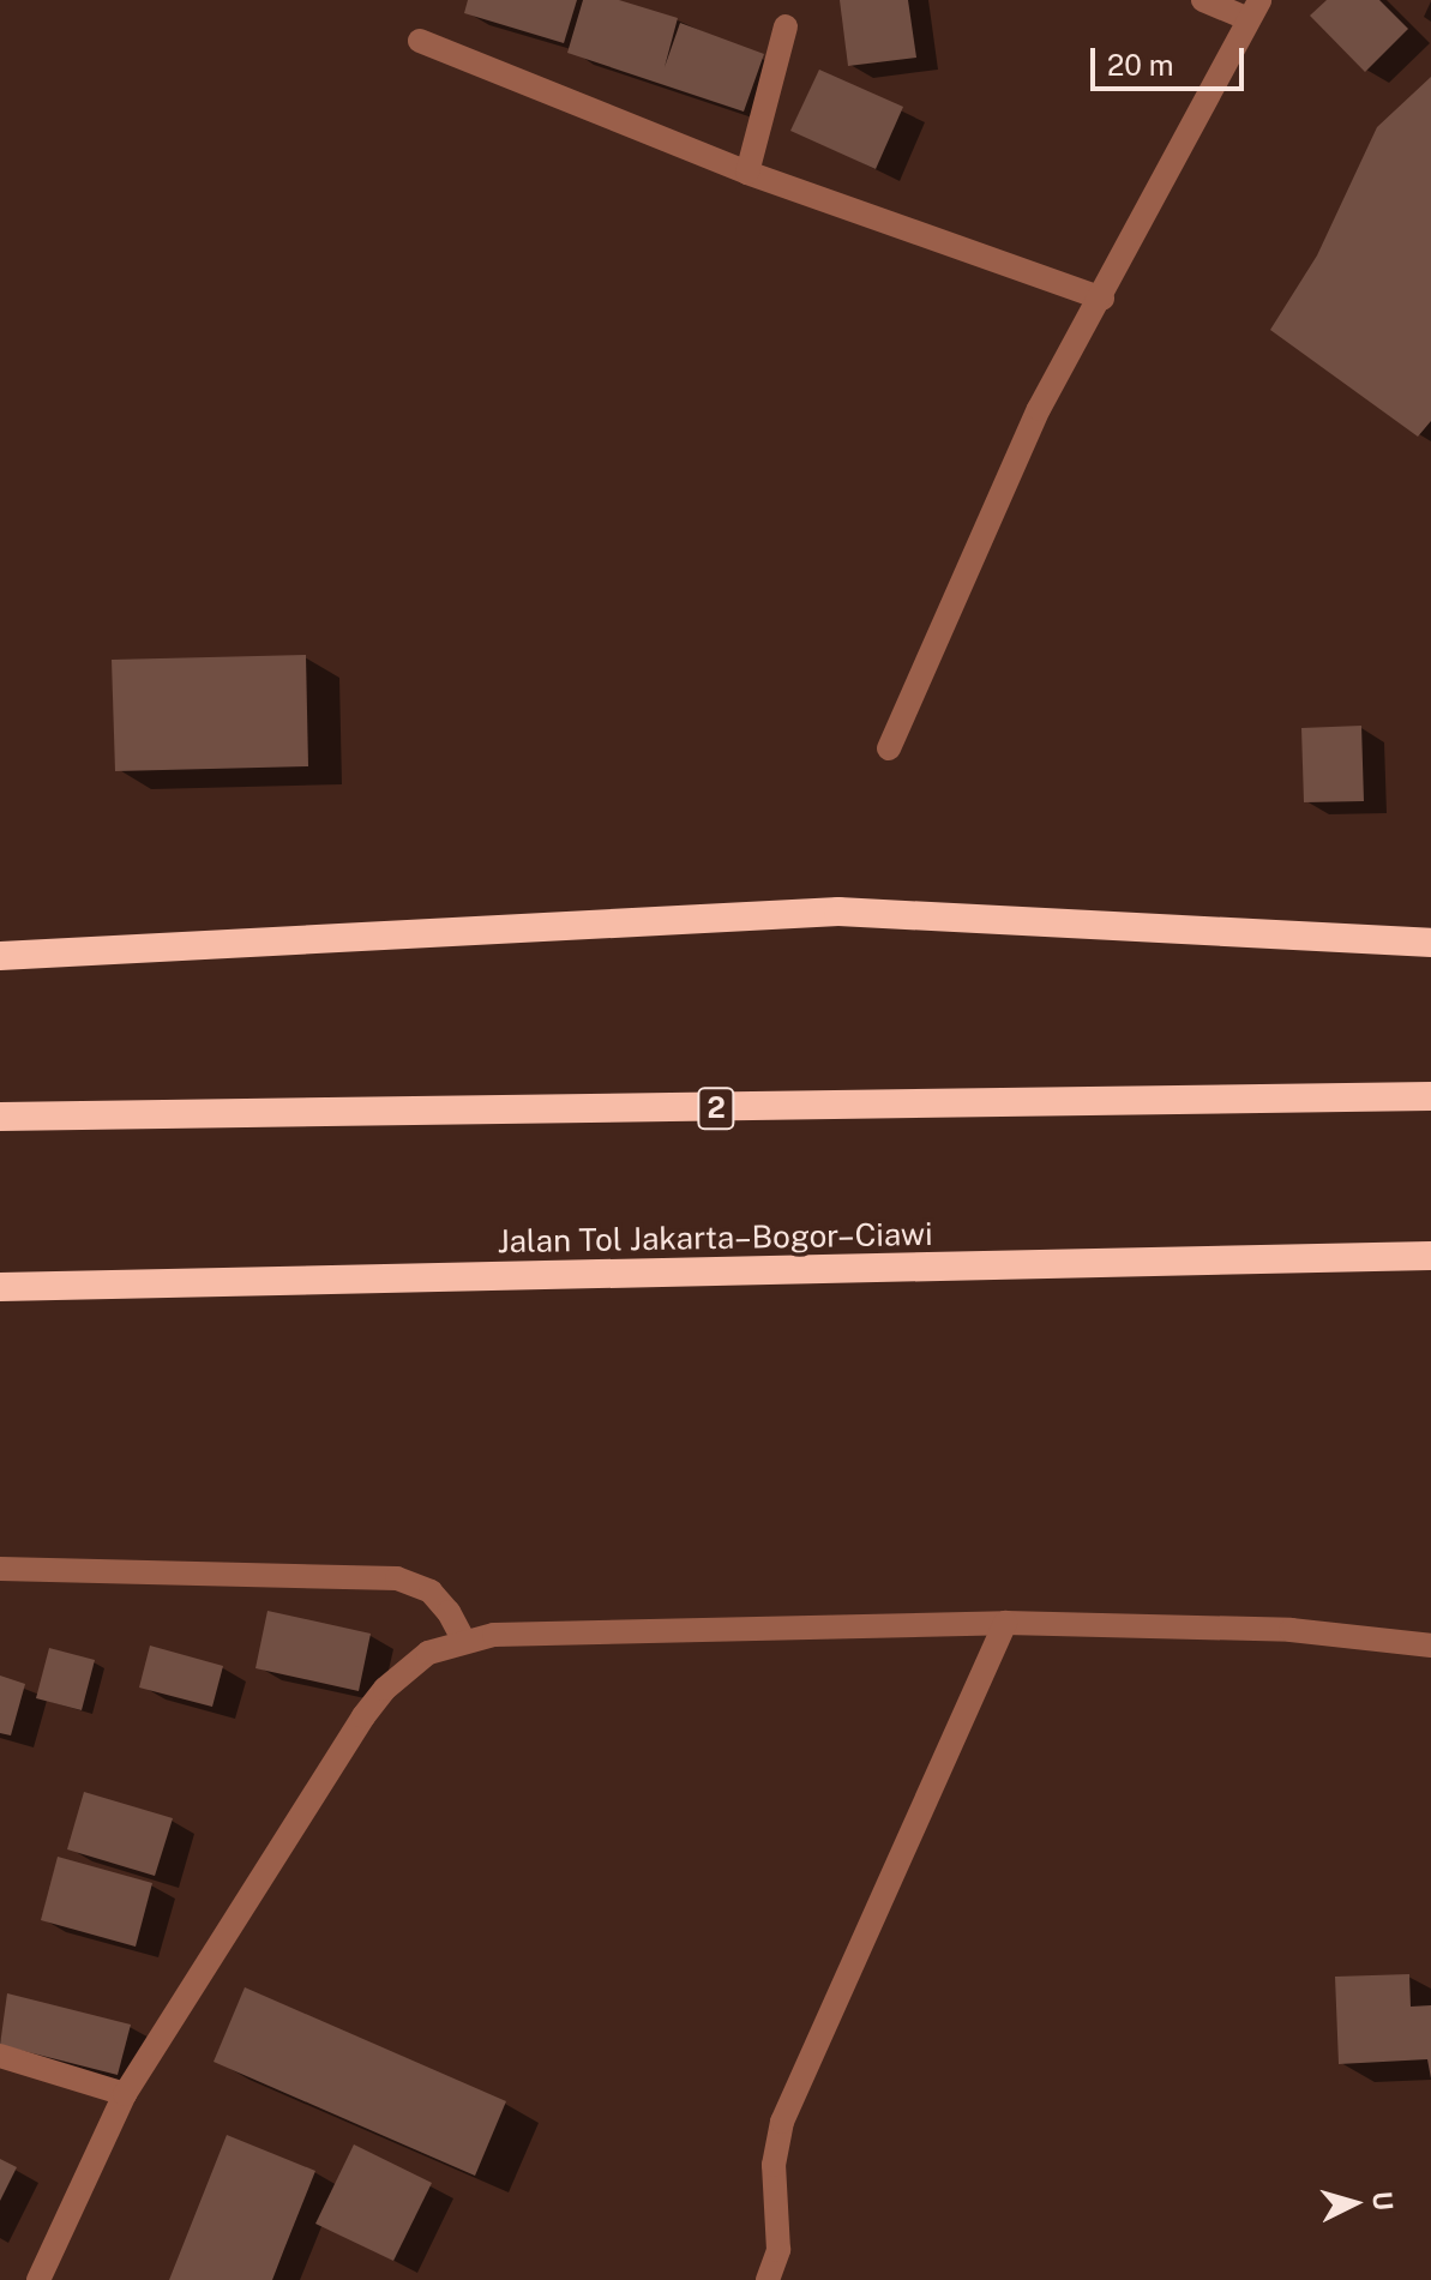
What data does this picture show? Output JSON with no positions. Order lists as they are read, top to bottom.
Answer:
{
  "streets": {
    "highway": ["2", "Jalan Tol Jakarta–Bogor–Ciawi"]
  },
  "scale_bar": "20 m",
  "north": "right"
}
